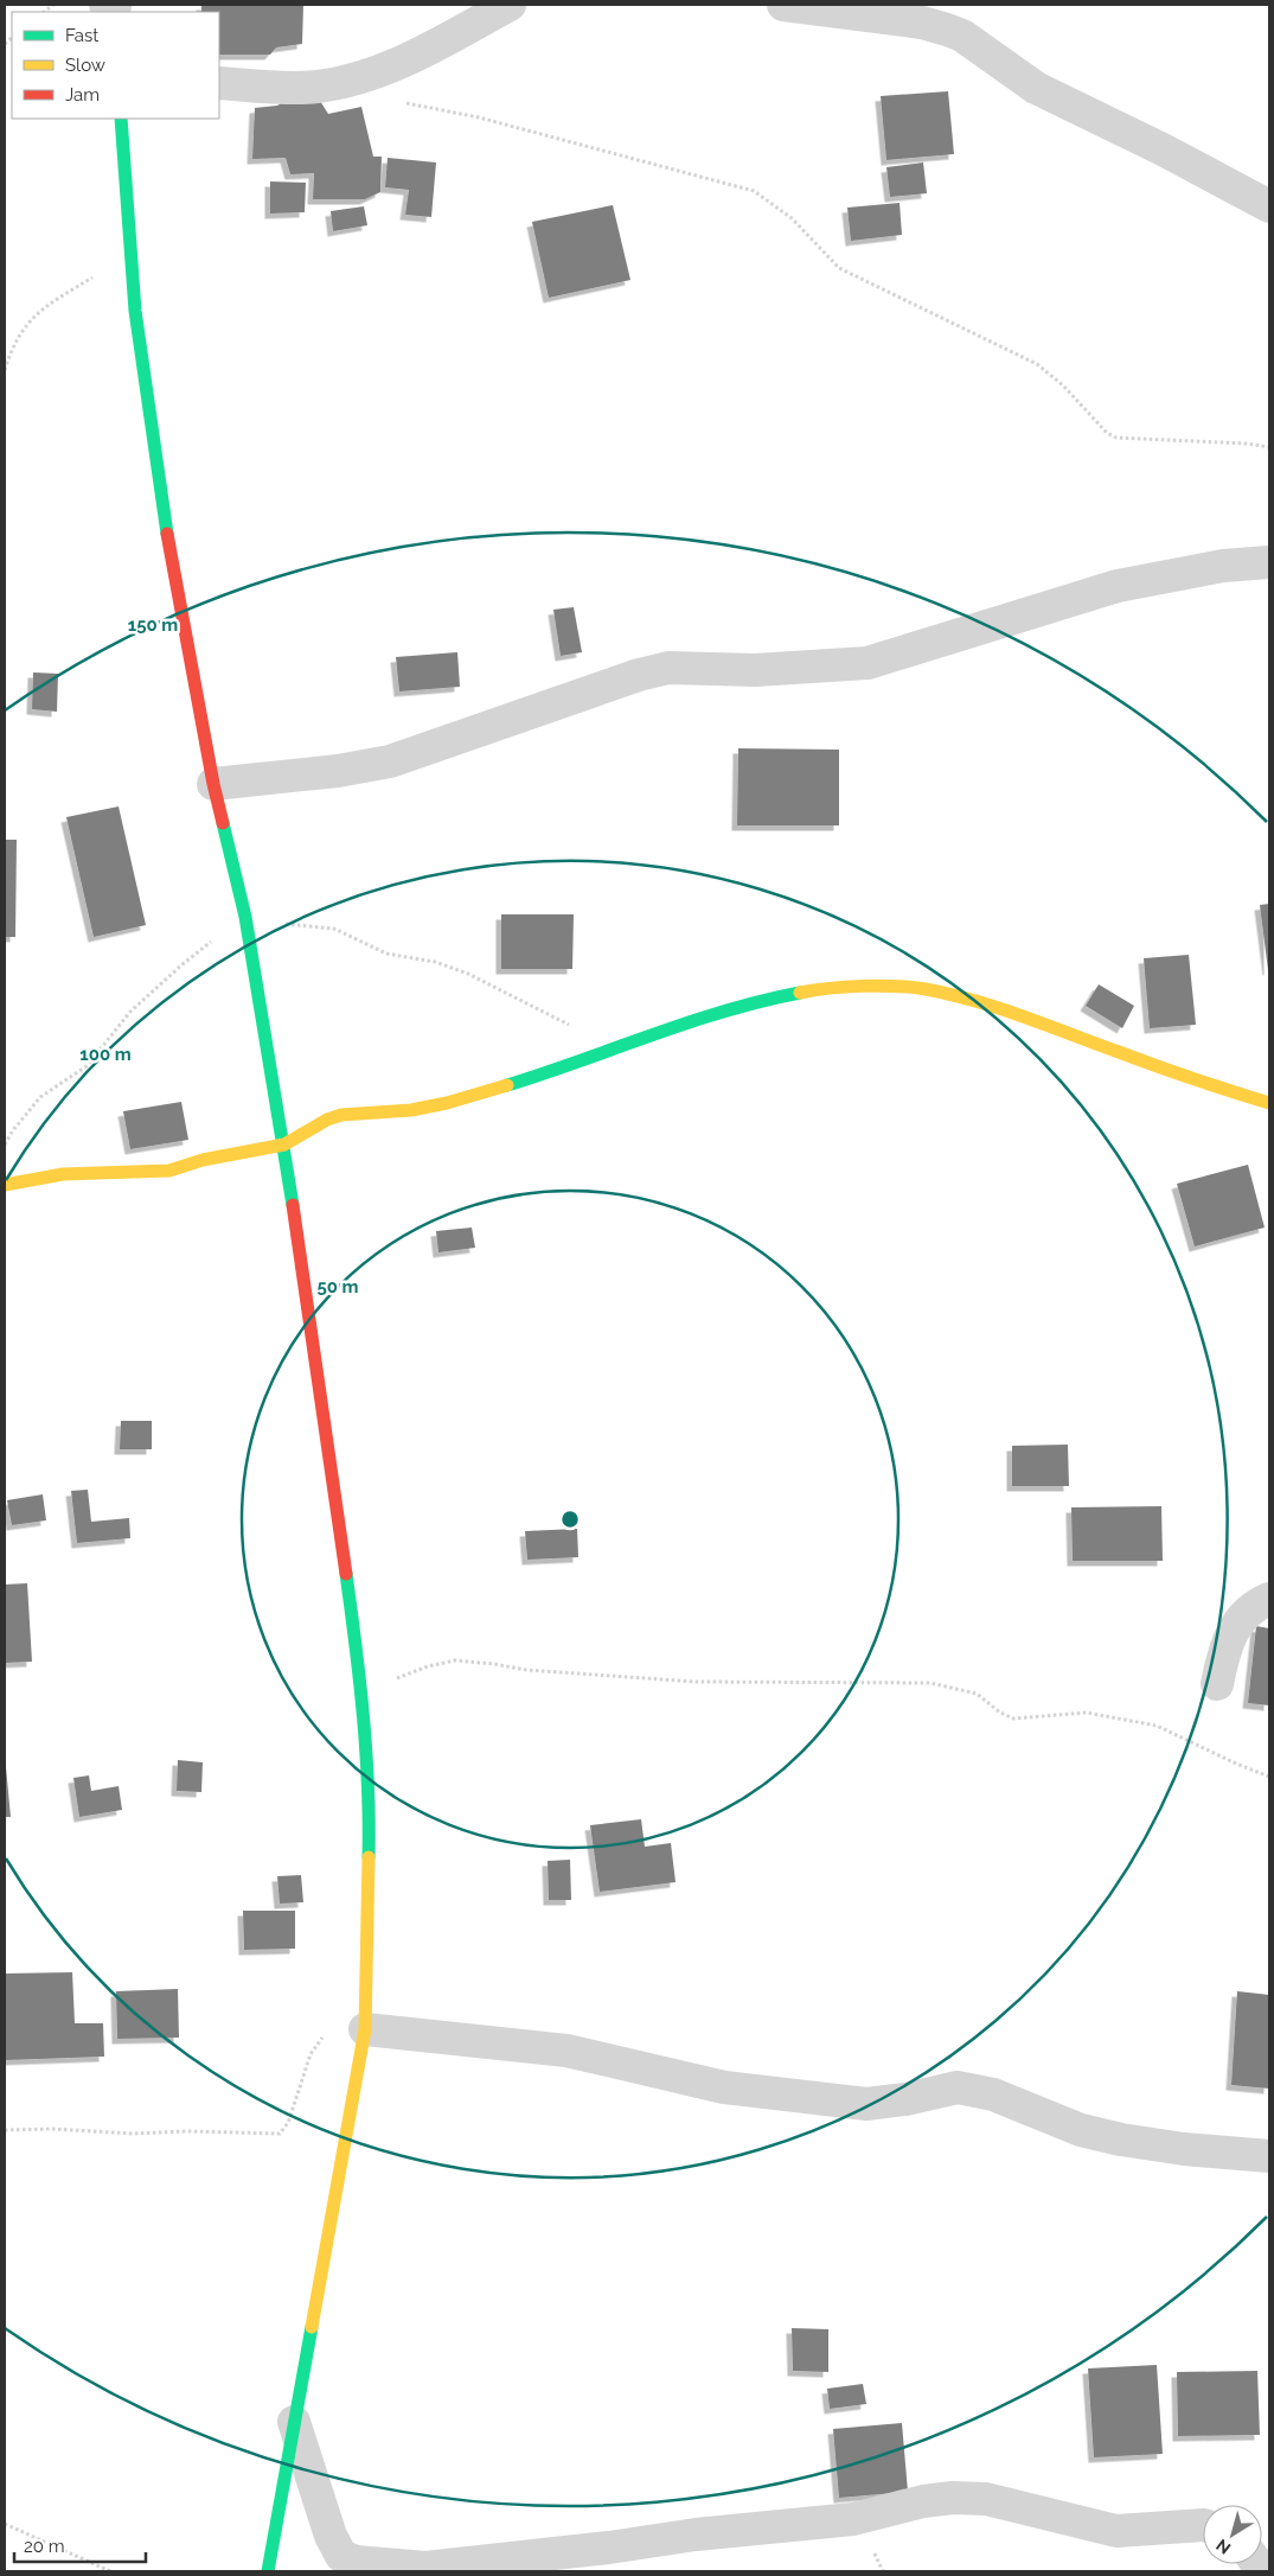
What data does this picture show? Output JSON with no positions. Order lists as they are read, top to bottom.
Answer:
{
  "legend": ["Fast", "Slow", "Jam"],
  "scale_bar": "20 m",
  "north": "bottom left",
  "rings": ["150 m", "100 m", "50 m"]
}
